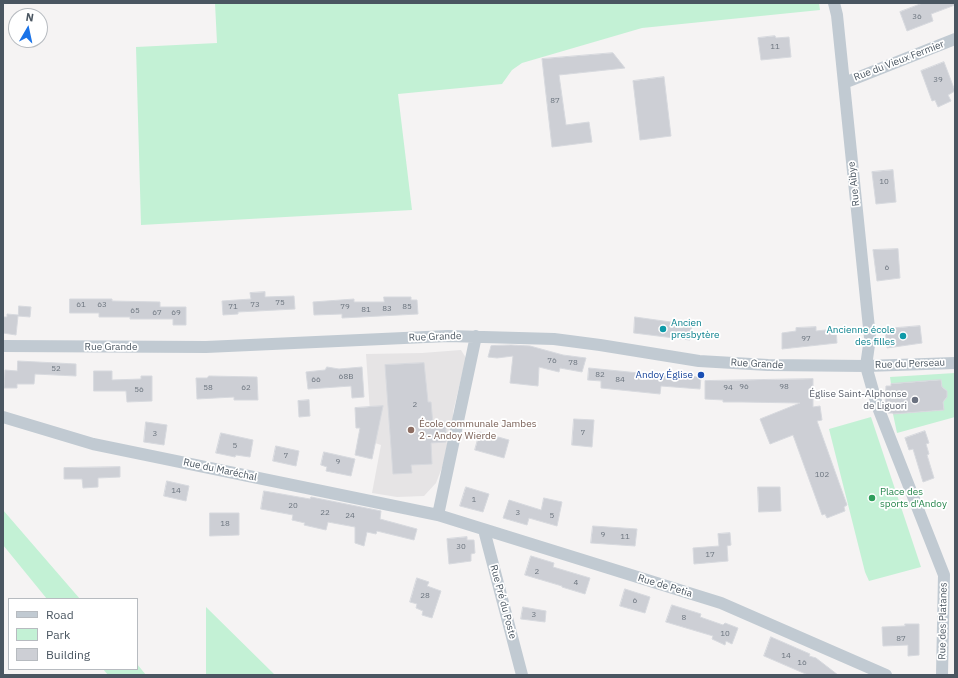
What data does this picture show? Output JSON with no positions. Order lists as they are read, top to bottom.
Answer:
{
  "streets": {
    "street": [
      "Rue du Vieux Fermier",
      "Rue Aibye",
      "Rue Grande",
      "Rue du Perseau",
      "Rue du Maréchal",
      "Rue de Petia",
      "Rue Pré du Poste",
      "Rue des Platanes"
    ]
  },
  "crossings": [
    ["Rue du Vieux Fermier", "Rue Aibye"],
    ["Rue Aibye", "Rue Grande"],
    ["Rue Aibye", "Rue du Perseau"],
    ["Rue Aibye", "Rue des Platanes"],
    ["Rue Grande", "Rue du Perseau"],
    ["Rue Grande", "Rue des Platanes"],
    ["Rue du Perseau", "Rue des Platanes"],
    ["Rue du Maréchal", "Rue de Petia"],
    ["Rue de Petia", "Rue Pré du Poste"]
  ],
  "places": [
    "Ancien presbytère",
    "Ancienne école des filles",
    "Andoy Église",
    "Église Saint-Alphonse de Liguori",
    "École communale Jambes 2 - Andoy Wierde",
    "Place des sports d'Andoy"
  ],
  "house_numbers": [
    "36",
    "11",
    "39",
    "87",
    "10",
    "6",
    "75",
    "61",
    "63",
    "73",
    "71",
    "79",
    "85",
    "83",
    "81",
    "65",
    "67",
    "69",
    "97",
    "76",
    "78",
    "52",
    "82",
    "68B",
    "66",
    "84",
    "96",
    "98",
    "58",
    "62",
    "94",
    "56",
    "2",
    "7",
    "3",
    "5",
    "7",
    "9",
    "102",
    "14",
    "1",
    "20",
    "22",
    "3",
    "24",
    "5",
    "18",
    "9",
    "11",
    "30",
    "17",
    "2",
    "4",
    "28",
    "6",
    "3",
    "8",
    "10",
    "87",
    "14",
    "16"
  ],
  "legend": ["Road", "Park", "Building"],
  "north": "top"
}
